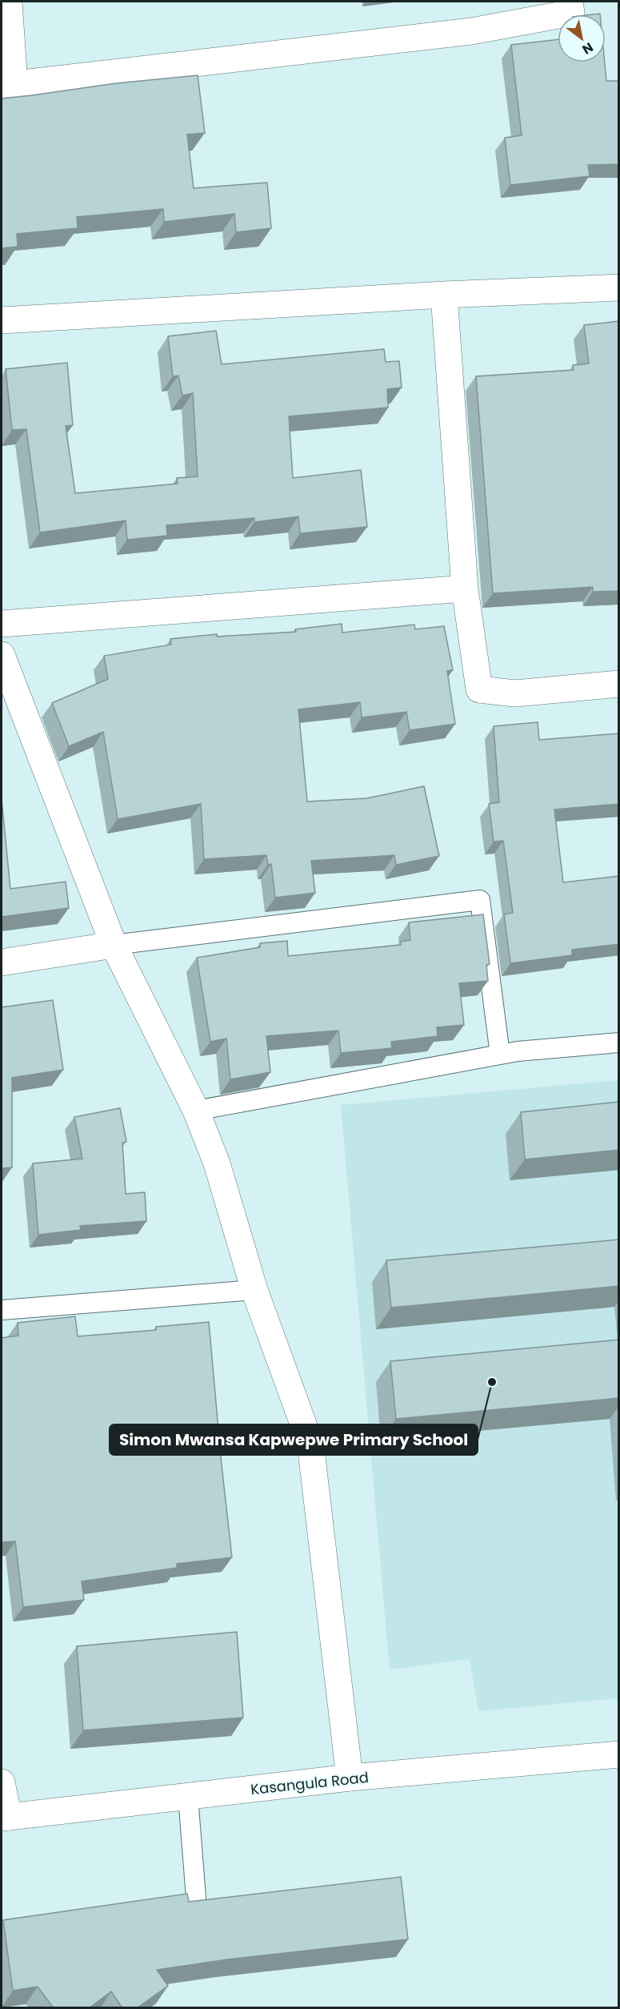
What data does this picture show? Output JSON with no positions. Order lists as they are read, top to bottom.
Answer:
{
  "streets": {
    "street": ["Kasangula Road"]
  },
  "places": ["Simon Mwansa Kapwepwe Primary School"],
  "north": "bottom right"
}
